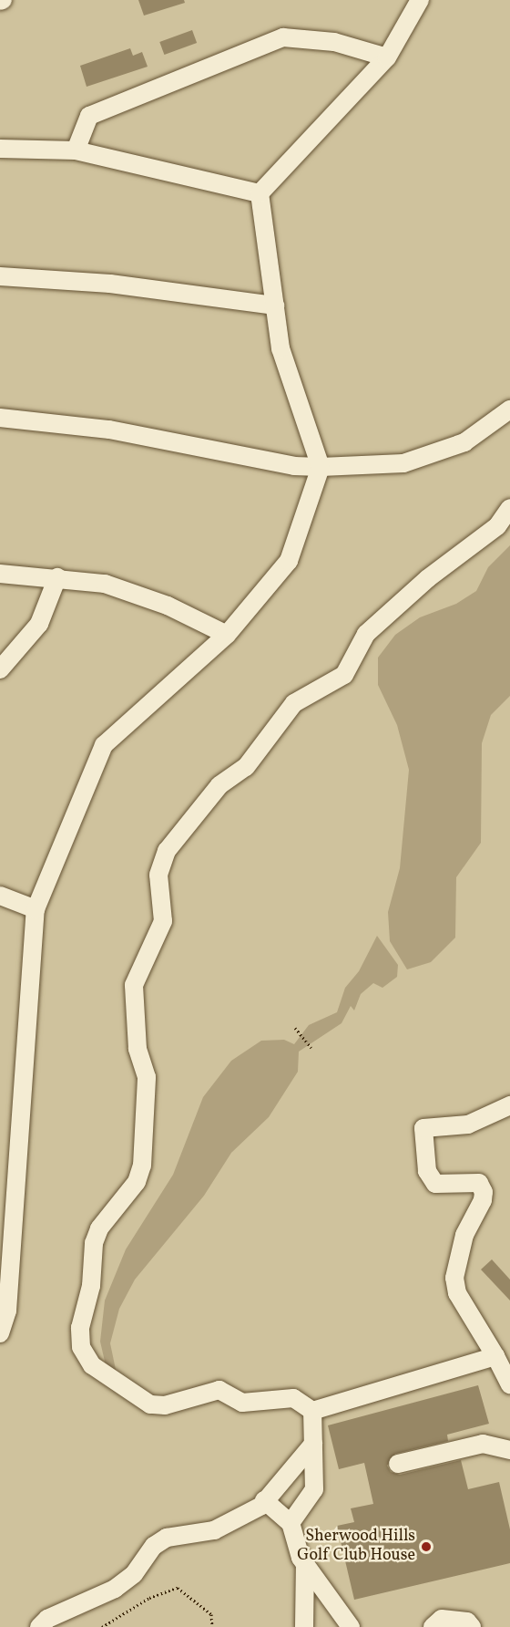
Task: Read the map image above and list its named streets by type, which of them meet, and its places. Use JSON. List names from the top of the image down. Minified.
{"places":["Sherwood Hills Golf Club House"]}
